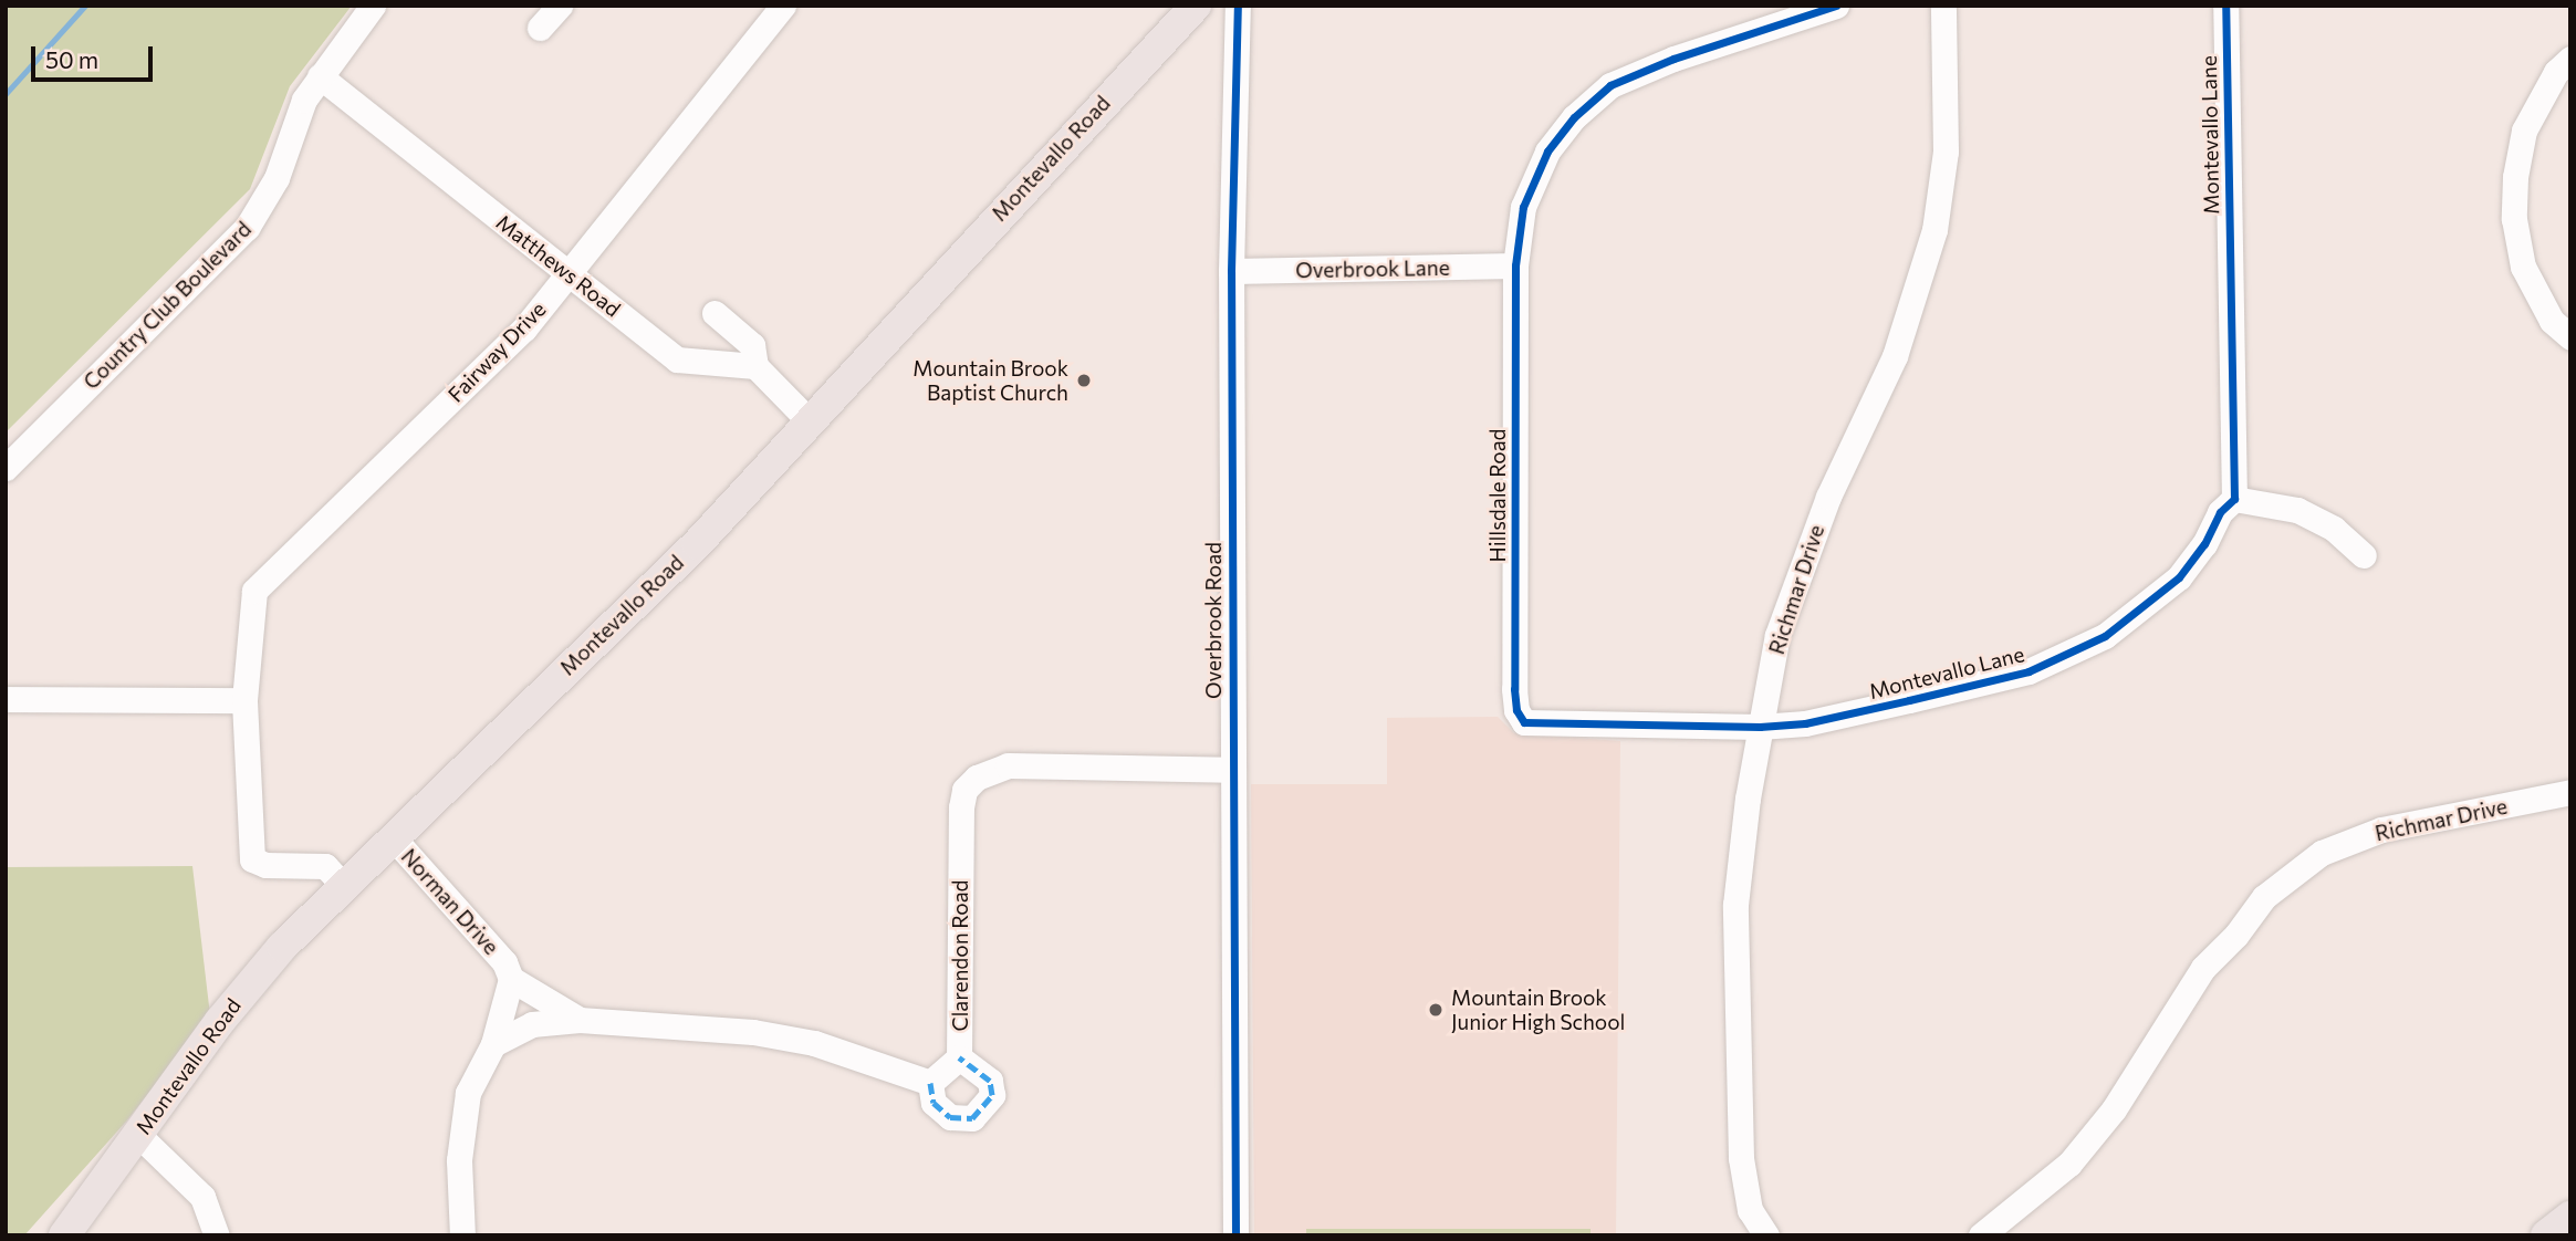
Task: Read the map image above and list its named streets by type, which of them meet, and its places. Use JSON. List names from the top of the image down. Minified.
{"streets":{"main road":["Montevallo Road"],"street":["Montevallo Lane","Matthews Road","Overbrook Lane","Country Club Boulevard","Fairway Drive","Hillsdale Road","Richmar Drive","Overbrook Road","Norman Drive","Clarendon Road"]},"crossings":[["Montevallo Lane","Hillsdale Road"],["Montevallo Lane","Richmar Drive"],["Montevallo Road","Norman Drive"],["Matthews Road","Country Club Boulevard"],["Matthews Road","Fairway Drive"],["Overbrook Lane","Hillsdale Road"],["Overbrook Lane","Overbrook Road"],["Overbrook Road","Clarendon Road"]],"places":["Mountain Brook Baptist Church","Mountain Brook Junior High School"],"scale_bar":"50 m"}
